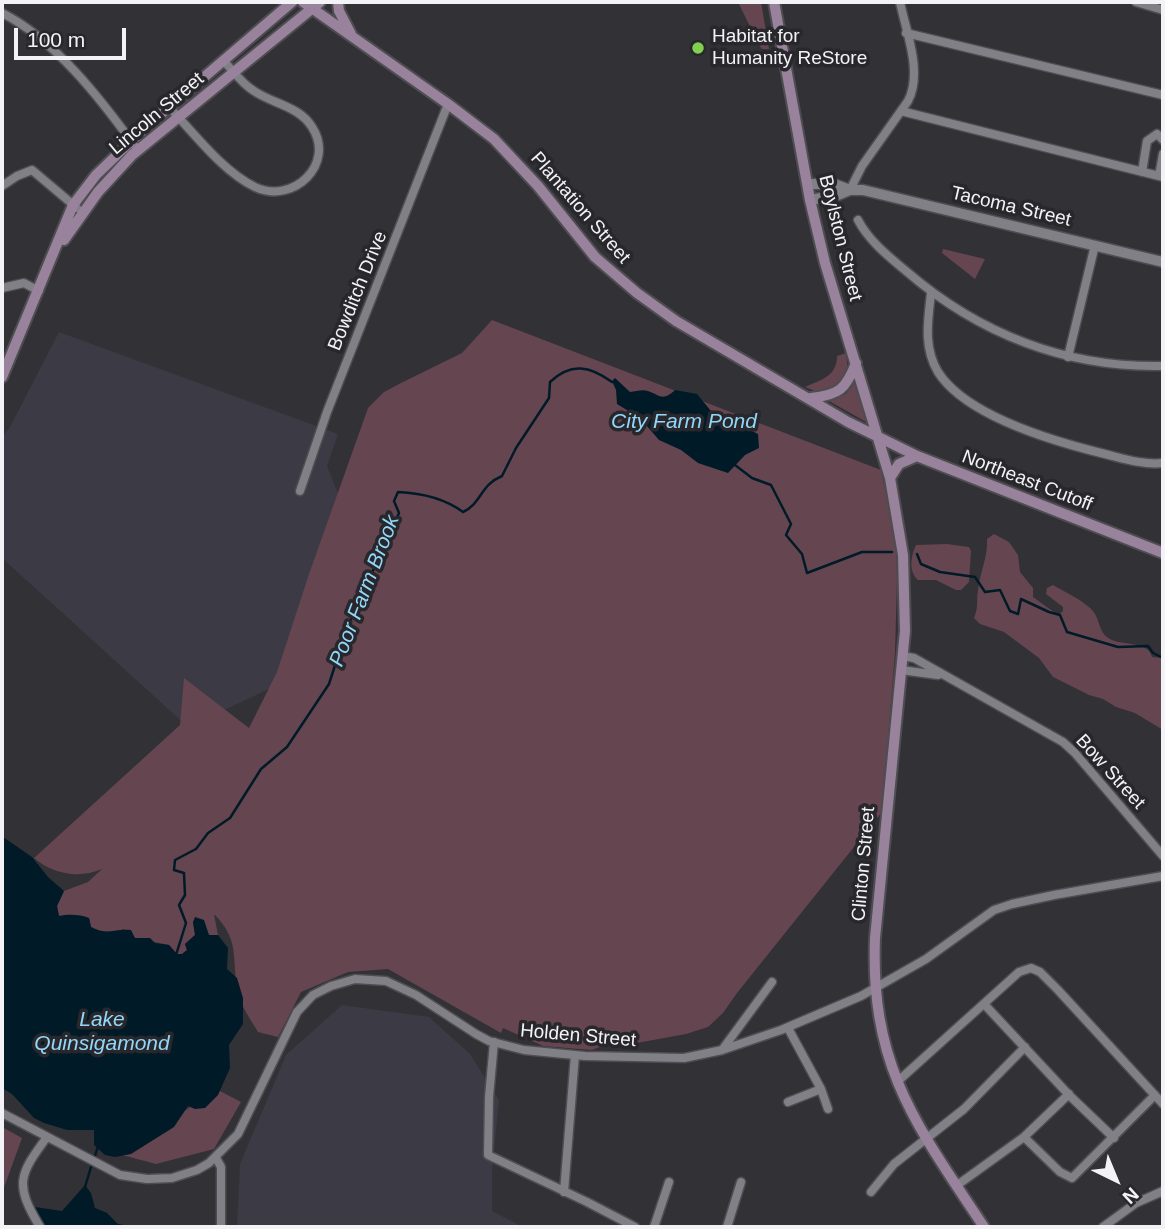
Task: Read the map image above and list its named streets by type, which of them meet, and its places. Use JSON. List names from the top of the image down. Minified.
{"streets":{"main road":["Lincoln Street","Plantation Street","Boylston Street","Northeast Cutoff","Clinton Street"],"street":["Tacoma Street","Bowditch Drive","Bow Street","Holden Street"]},"crossings":[["Lincoln Street","Plantation Street"],["Tacoma Street","Boylston Street"],["Plantation Street","Boylston Street"],["Plantation Street","Bowditch Drive"],["Plantation Street","Northeast Cutoff"],["Boylston Street","Northeast Cutoff"],["Boylston Street","Clinton Street"],["Bow Street","Clinton Street"],["Clinton Street","Holden Street"]],"water":["City Farm Pond","Poor Farm Brook","Lake Quinsigamond"],"places":["Habitat for Humanity ReStore"],"scale_bar":"100 m","north":"bottom right"}
